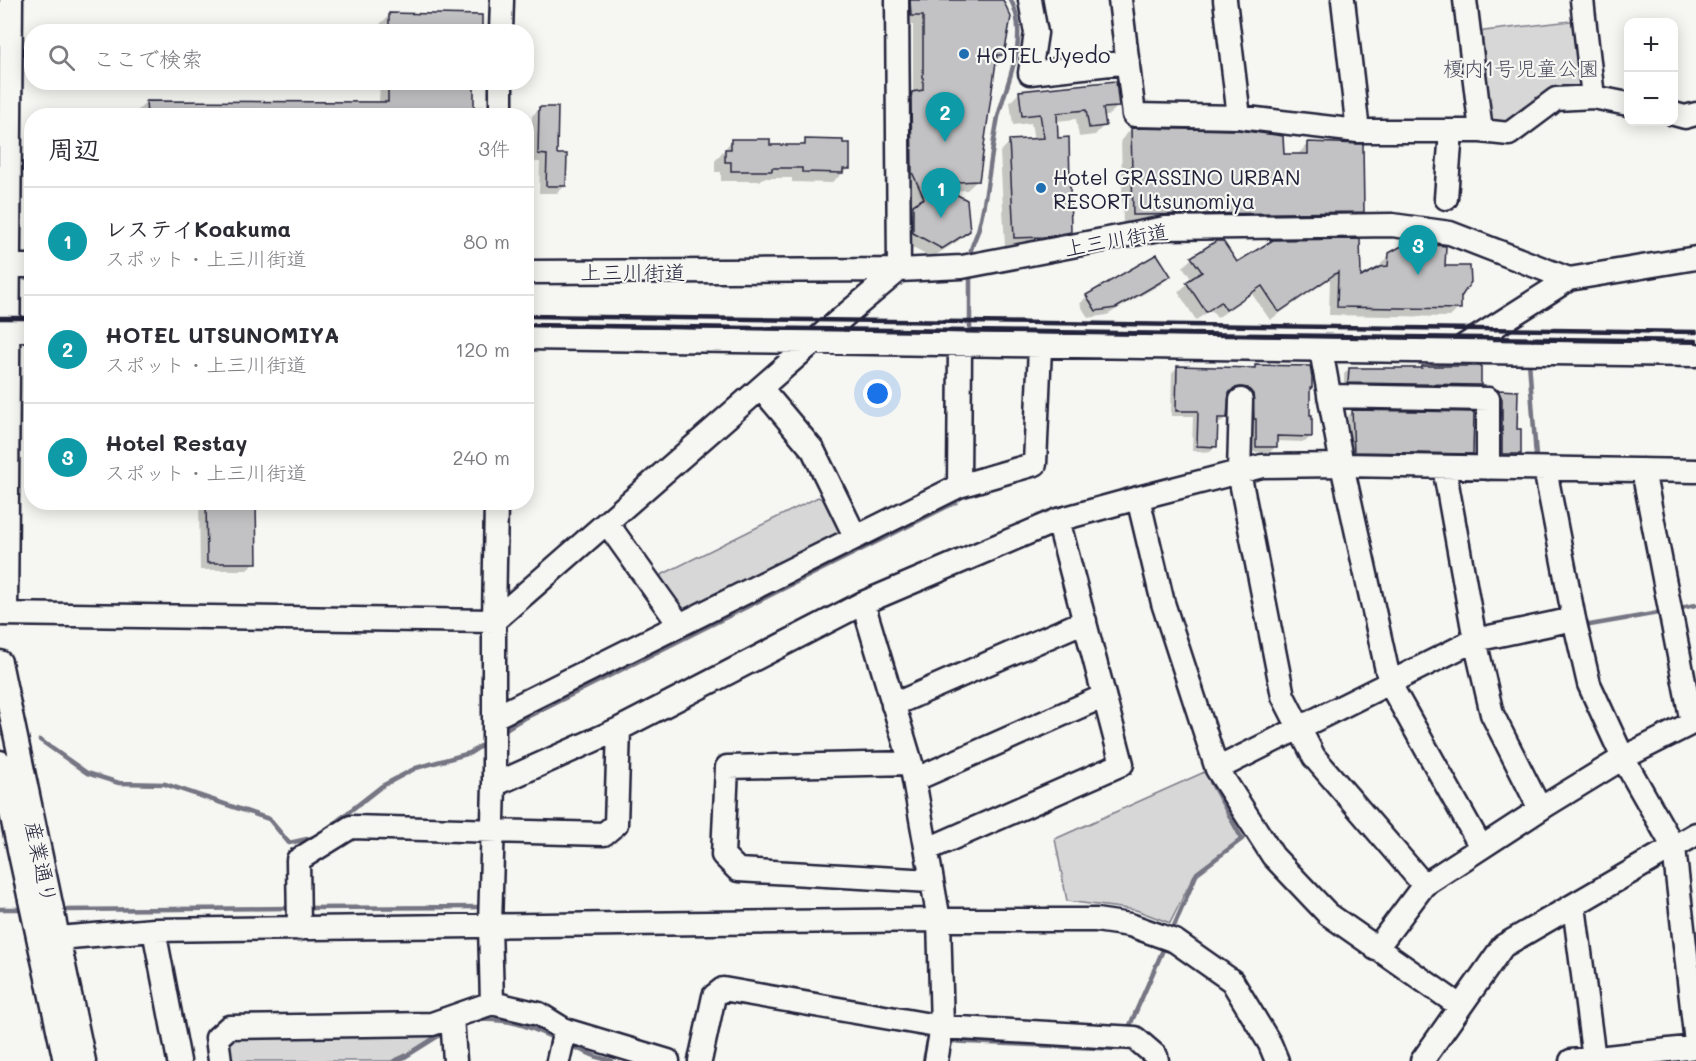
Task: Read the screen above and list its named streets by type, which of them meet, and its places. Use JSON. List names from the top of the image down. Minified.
{"streets":{"street":["上三川街道","産業通り"]},"parks":["榎内1号児童公園"],"places":["HOTEL Jyedo","Hotel GRASSINO URBAN RESORT Utsunomiya"],"page":{"map_buttons":["+","−"],"search":"ここで検索","pins":["2","1","3"],"heading":["周辺","3件"],"list":[{"mark":"1","name":"レステイKoakuma","note":"スポット · 上三川街道","value":"80 m"},{"mark":"2","name":"HOTEL UTSUNOMIYA","note":"スポット · 上三川街道","value":"120 m"},{"mark":"3","name":"Hotel Restay","note":"スポット · 上三川街道","value":"240 m"}]}}
